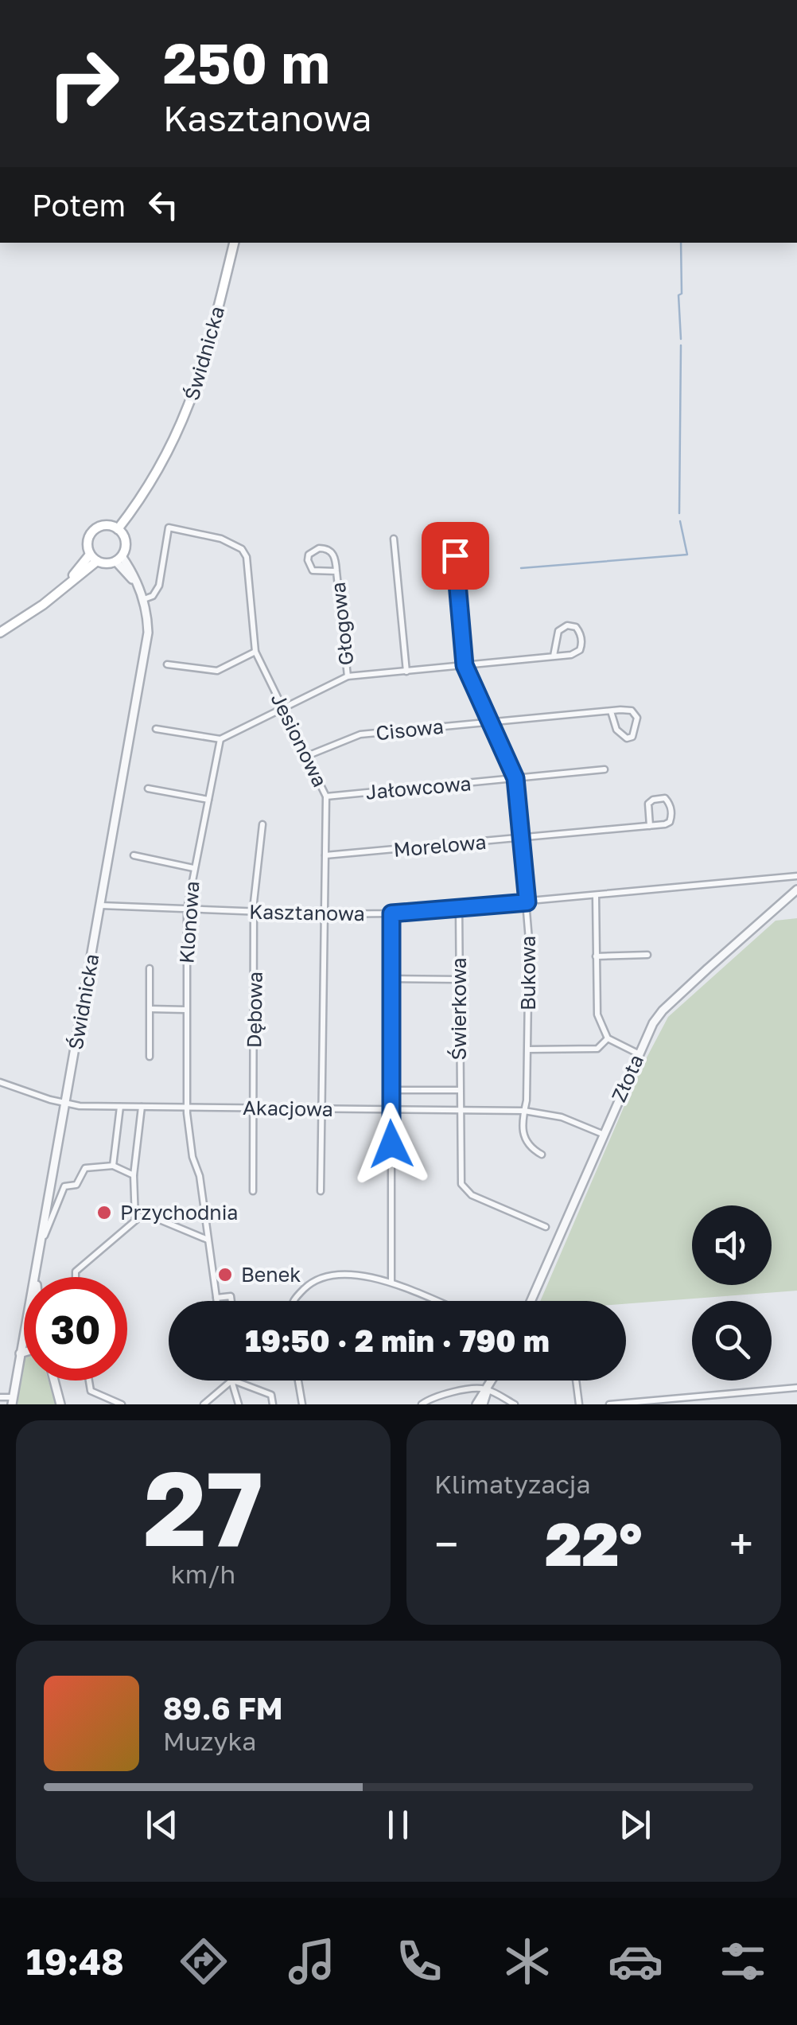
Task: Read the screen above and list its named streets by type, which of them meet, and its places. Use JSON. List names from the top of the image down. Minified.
{"streets":{"main road":["Świdnicka"],"street":["Głogowa","Cisowa","Jesionowa","Jałowcowa","Morelowa","Kasztanowa","Klonowa","Bukowa","Świerkowa","Dębowa","Złota","Akacjowa"]},"crossings":[["Świdnicka","Jesionowa"],["Świdnicka","Kasztanowa"],["Świdnicka","Akacjowa"],["Cisowa","Jesionowa"],["Cisowa","Bukowa"],["Jesionowa","Jałowcowa"],["Jesionowa","Morelowa"],["Jesionowa","Kasztanowa"],["Jesionowa","Akacjowa"],["Jałowcowa","Bukowa"],["Morelowa","Bukowa"],["Kasztanowa","Klonowa"],["Kasztanowa","Bukowa"],["Kasztanowa","Świerkowa"],["Kasztanowa","Dębowa"],["Klonowa","Akacjowa"],["Bukowa","Akacjowa"],["Świerkowa","Akacjowa"],["Dębowa","Akacjowa"],["Złota","Akacjowa"]],"places":["Przychodnia","Benek"],"page":{"turn":["250 m","Kasztanowa"],"then":"Potem","limit":"30","trip":"19:50 · 2 min · 790 m","tile":[["27","km/h"],"Klimatyzacja"],"heat":["−","22°","+"],"song":["89.6 FM","Muzyka"],"tabs":"19:48"}}
